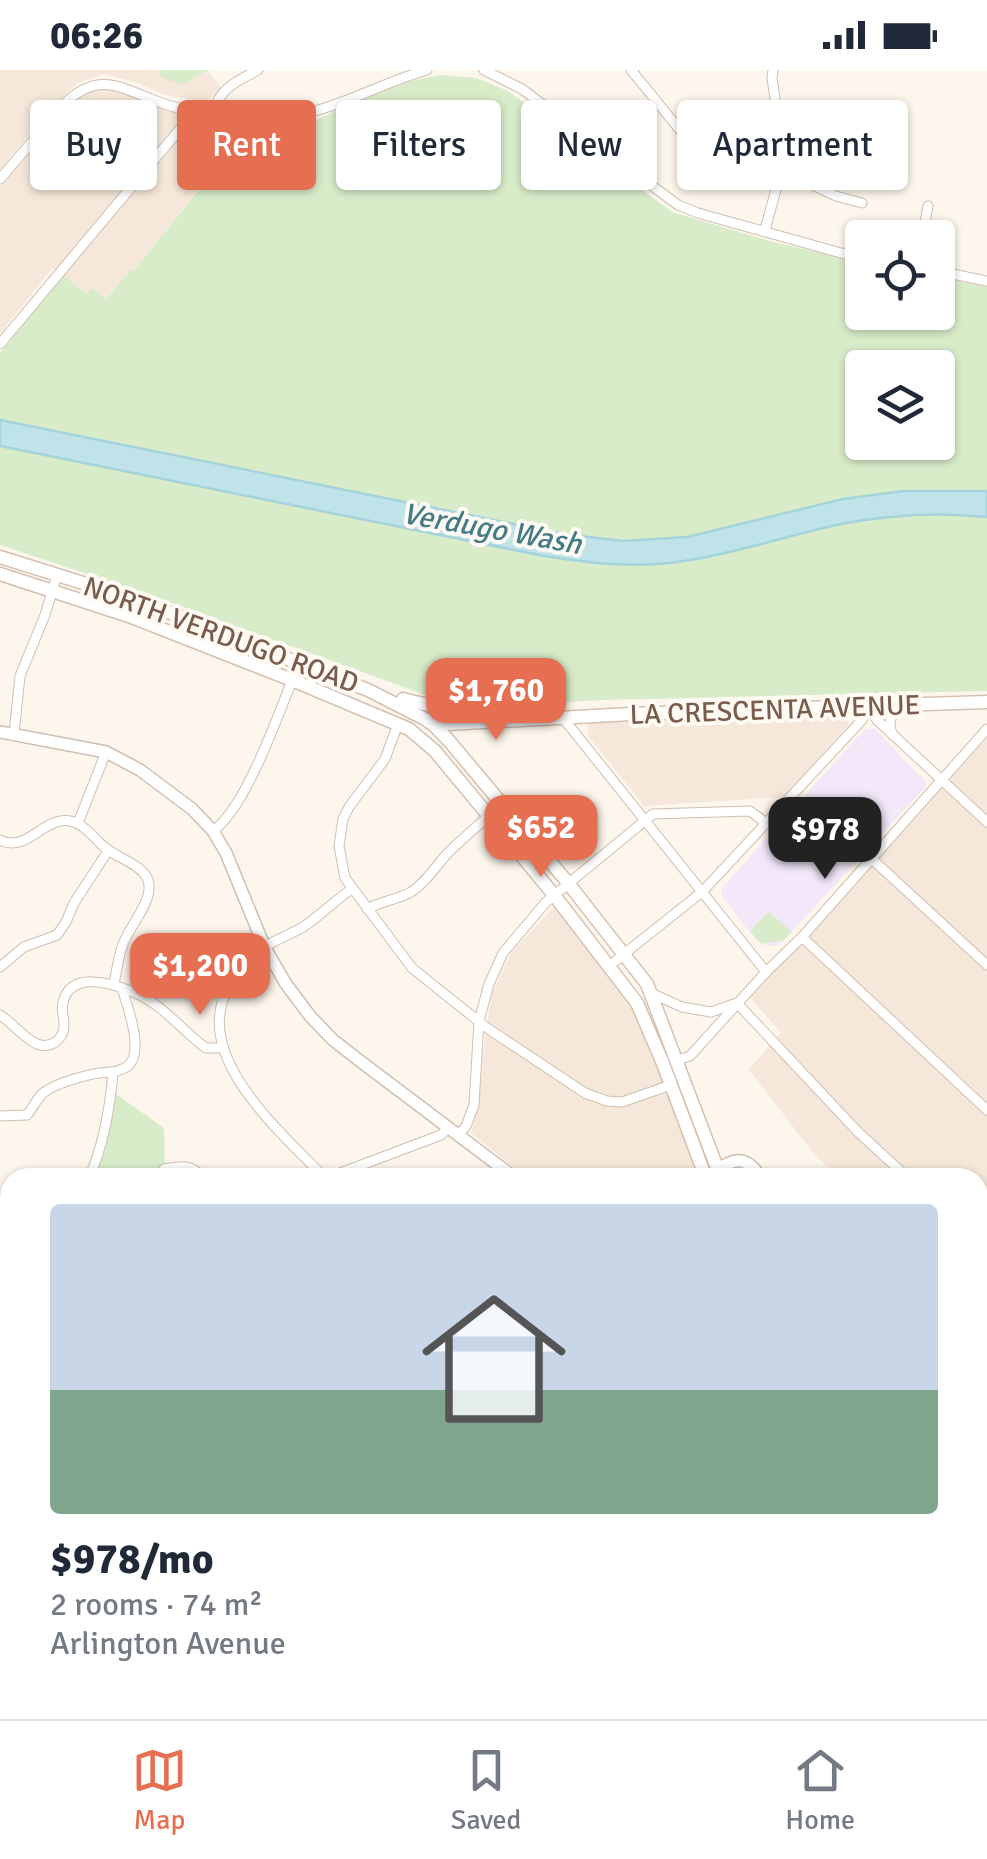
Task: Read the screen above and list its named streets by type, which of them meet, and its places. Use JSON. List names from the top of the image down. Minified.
{"streets":{"main road":["NORTH VERDUGO ROAD","LA CRESCENTA AVENUE"]},"crossings":[["NORTH VERDUGO ROAD","LA CRESCENTA AVENUE"]],"water":["Verdugo Wash"],"page":{"status":"06:26","chip":["Buy","Rent","Filters","New","Apartment"],"price":["$1,760","$652","$978","$1,200"],"list":[{"name":"$978/mo","note":"2 rooms · 74 m² · Arlington Avenue"}],"tabs":["Map","Saved","Home"]}}
